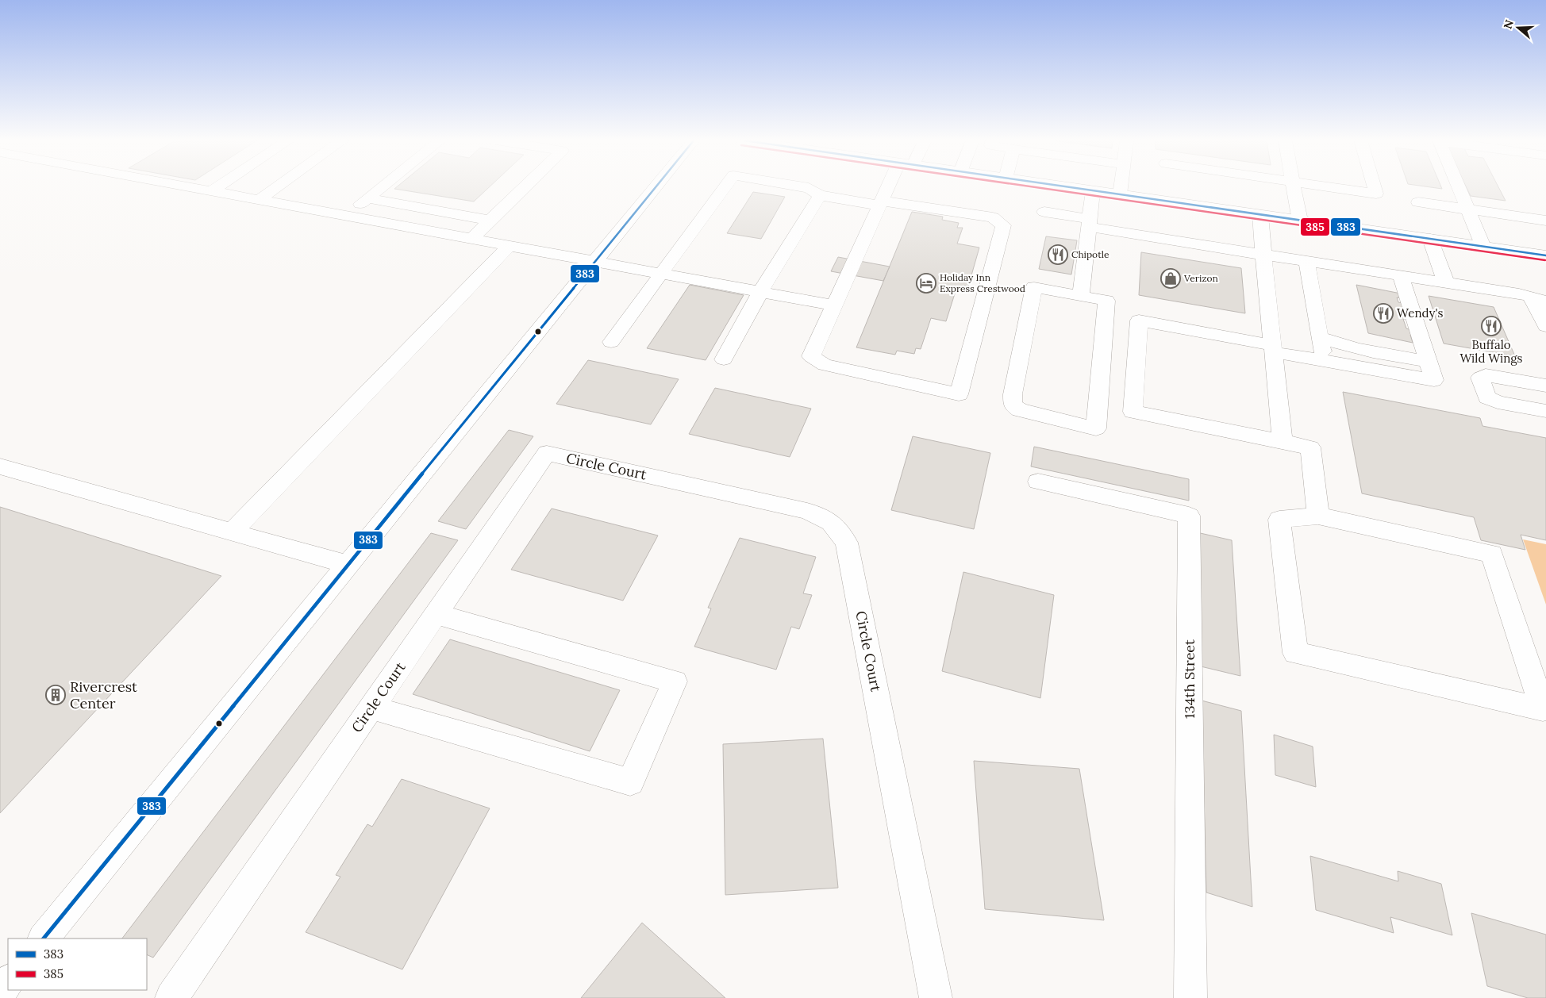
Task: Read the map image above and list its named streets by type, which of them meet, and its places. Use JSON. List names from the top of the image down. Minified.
{"streets":{"street":["Circle Court","134th Street"]},"places":{"restaurant":["Chipotle","Wendy's","Buffalo Wild Wings"],"shop":["Verizon"],"hotel":["Holiday Inn Express Crestwood"],"building":["Rivercrest Center"]},"lines":["transit line 383","transit line 385"],"legend":["383","385"],"north":"left"}
